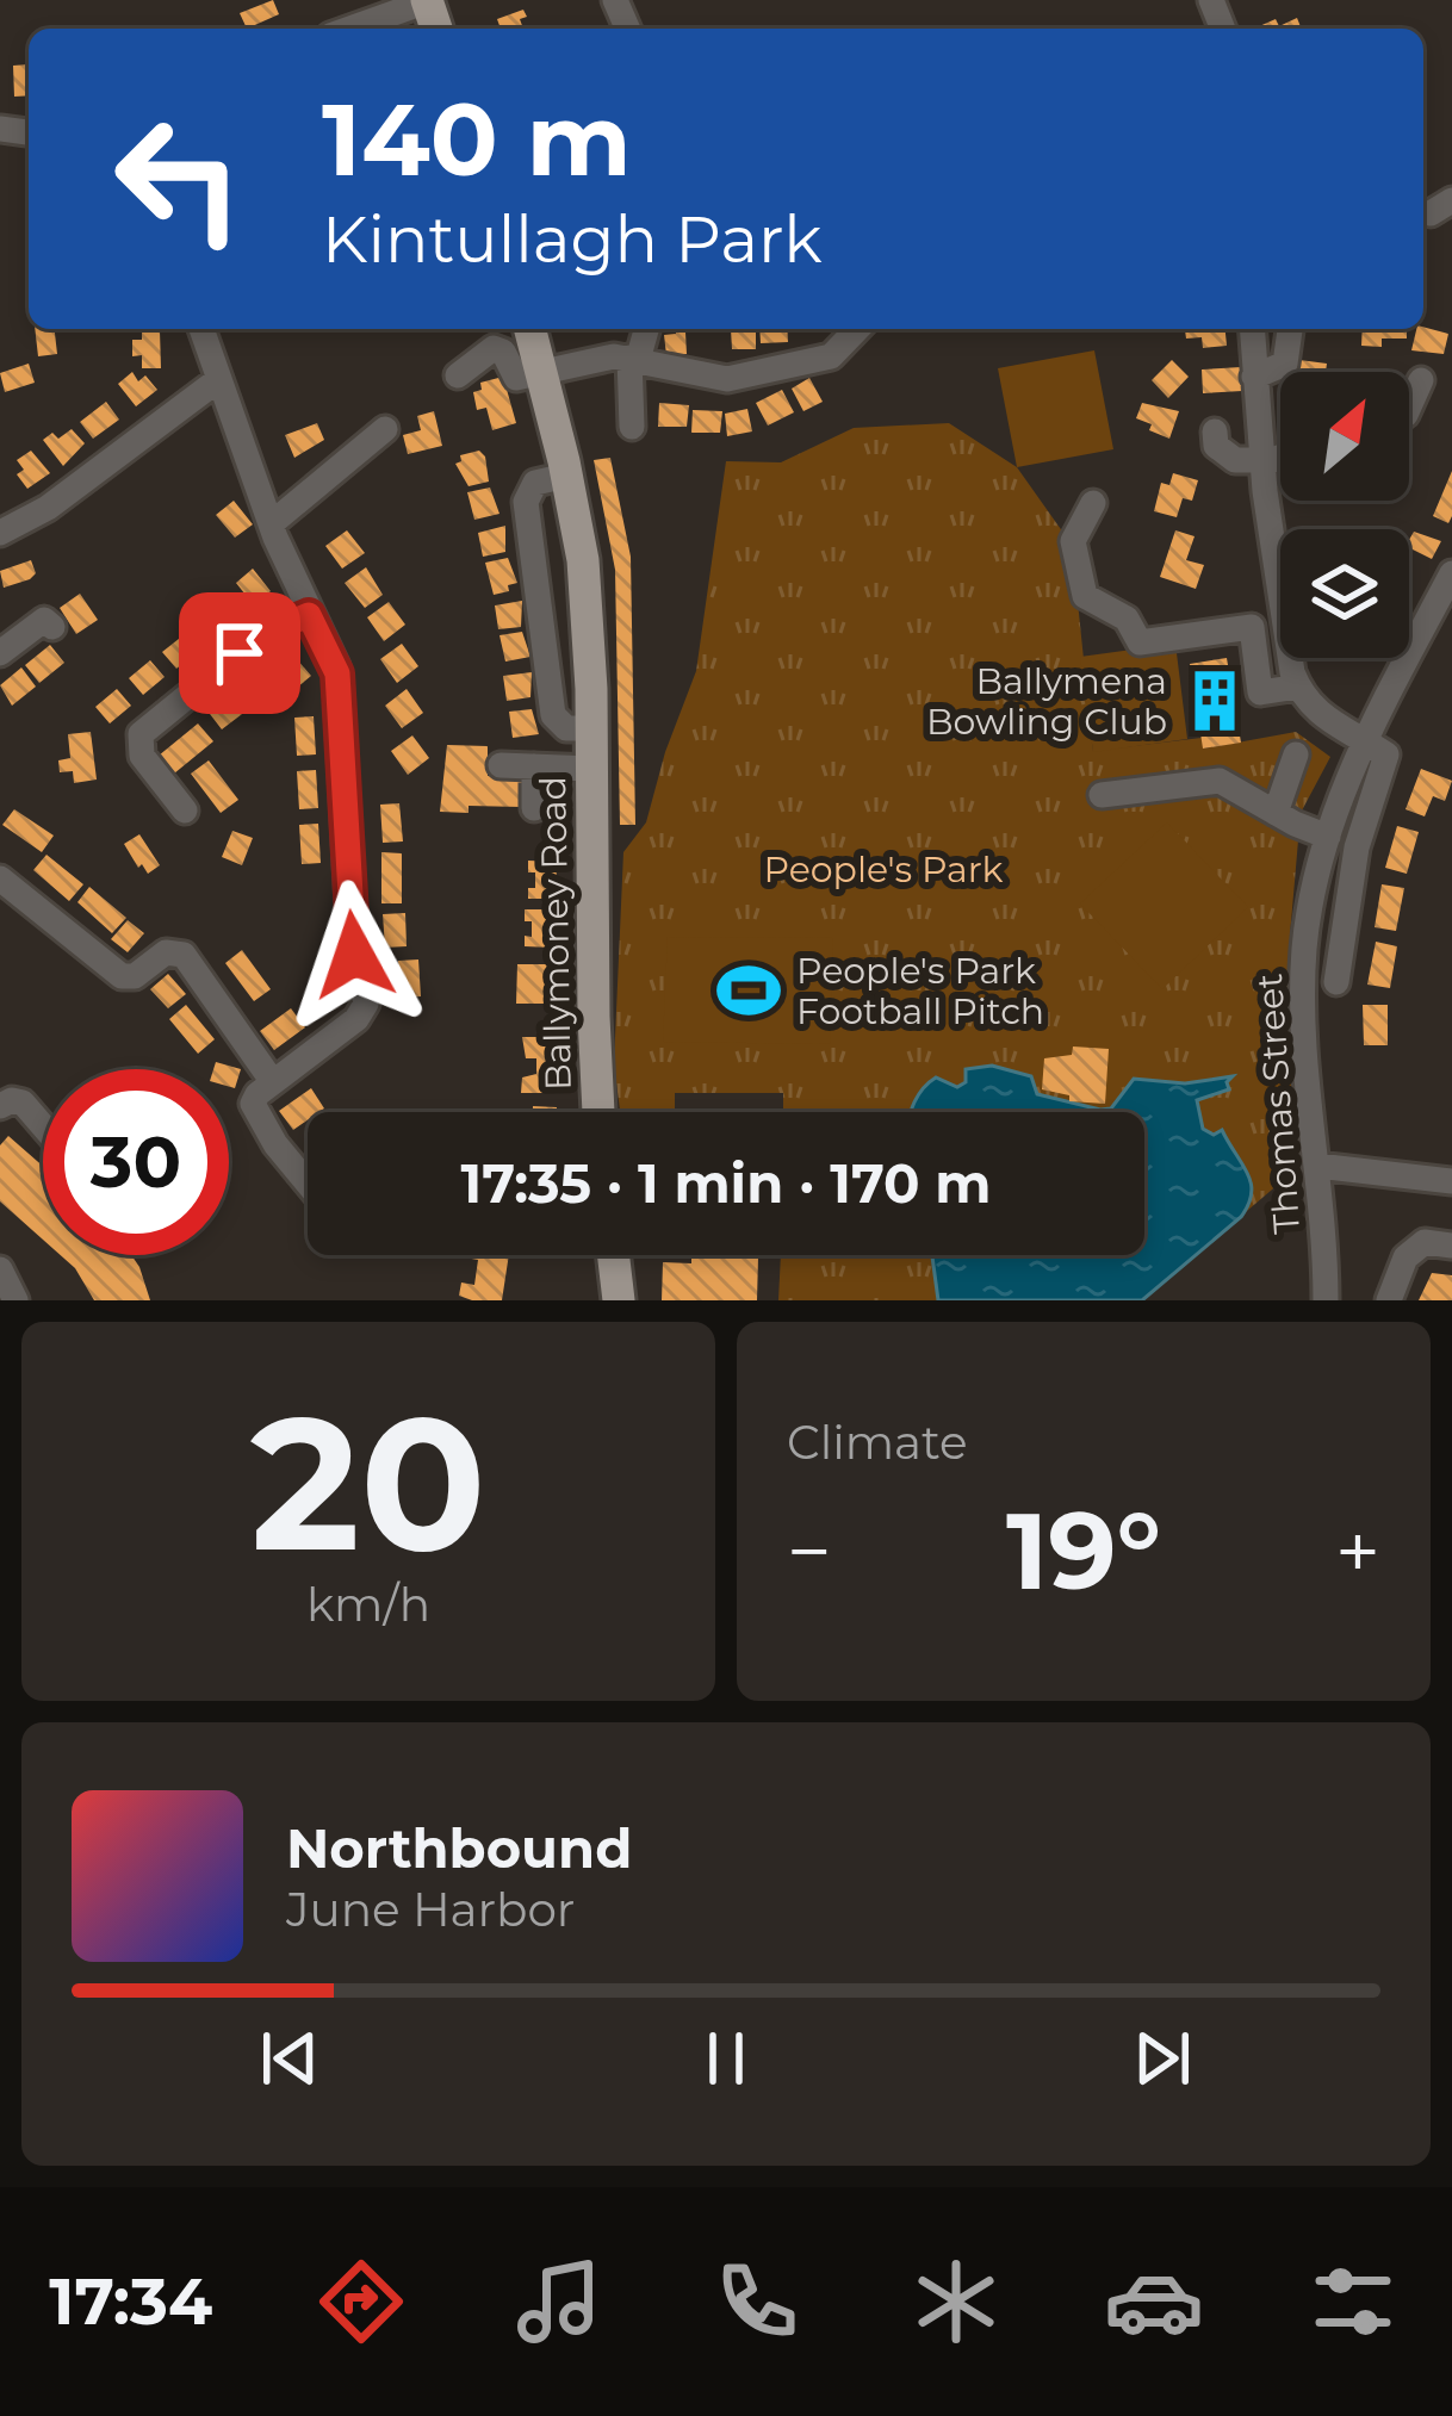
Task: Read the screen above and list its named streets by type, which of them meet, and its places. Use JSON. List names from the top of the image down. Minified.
{"streets":{"main road":["Ballymoney Road"],"street":["Thomas Street"]},"parks":["People's Park"],"places":{"building":["Ballymena Bowling Club"],"sports":["People's Park Football Pitch"]},"north":"top right","page":{"turn":["140 m","Kintullagh Park"],"limit":"30","trip":"17:35 · 1 min · 170 m","tile":[["20","km/h"],"Climate"],"heat":["−","19°","+"],"song":["Northbound","June Harbor"],"tabs":"17:34"}}
